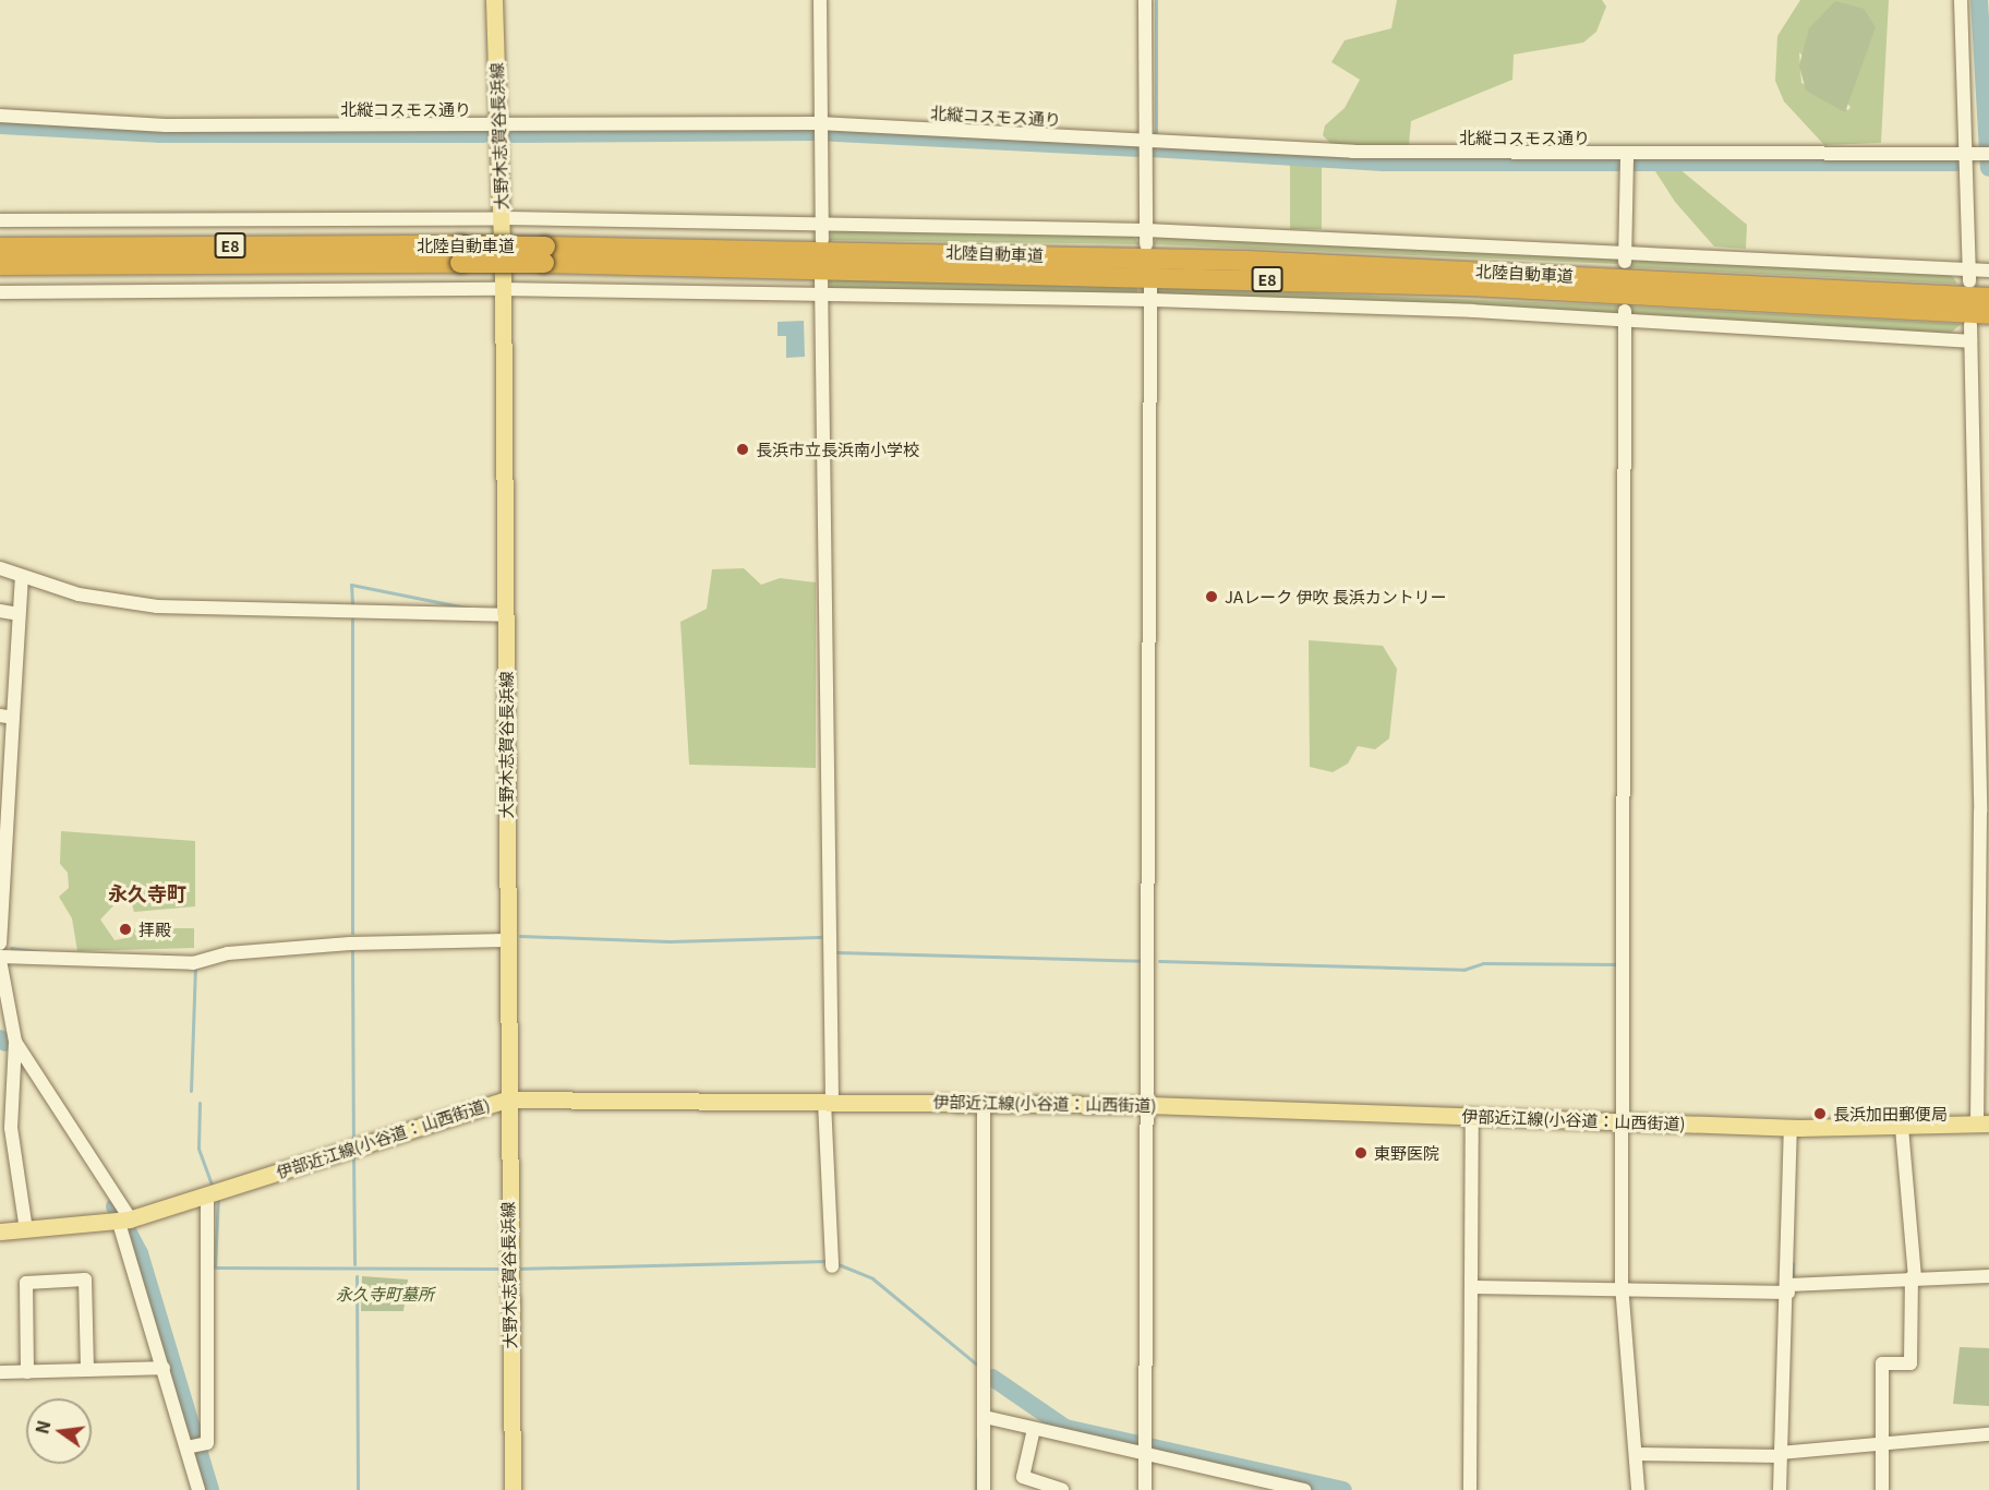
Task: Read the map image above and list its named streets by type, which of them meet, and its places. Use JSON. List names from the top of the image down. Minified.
{"streets":{"highway":["E8","北陸自動車道"],"main road":["大野木志賀谷長浜線","伊部近江線(小谷道：山西街道)"],"street":["北縦コスモス通り"]},"crossings":[["北縦コスモス通り","大野木志賀谷長浜線"],["大野木志賀谷長浜線","伊部近江線(小谷道：山西街道)"]],"districts":["永久寺町"],"parks":["永久寺町墓所"],"places":["長浜市立長浜南小学校","JAレーク 伊吹 長浜カントリー","拝殿","長浜加田郵便局","東野医院"],"north":"left"}
